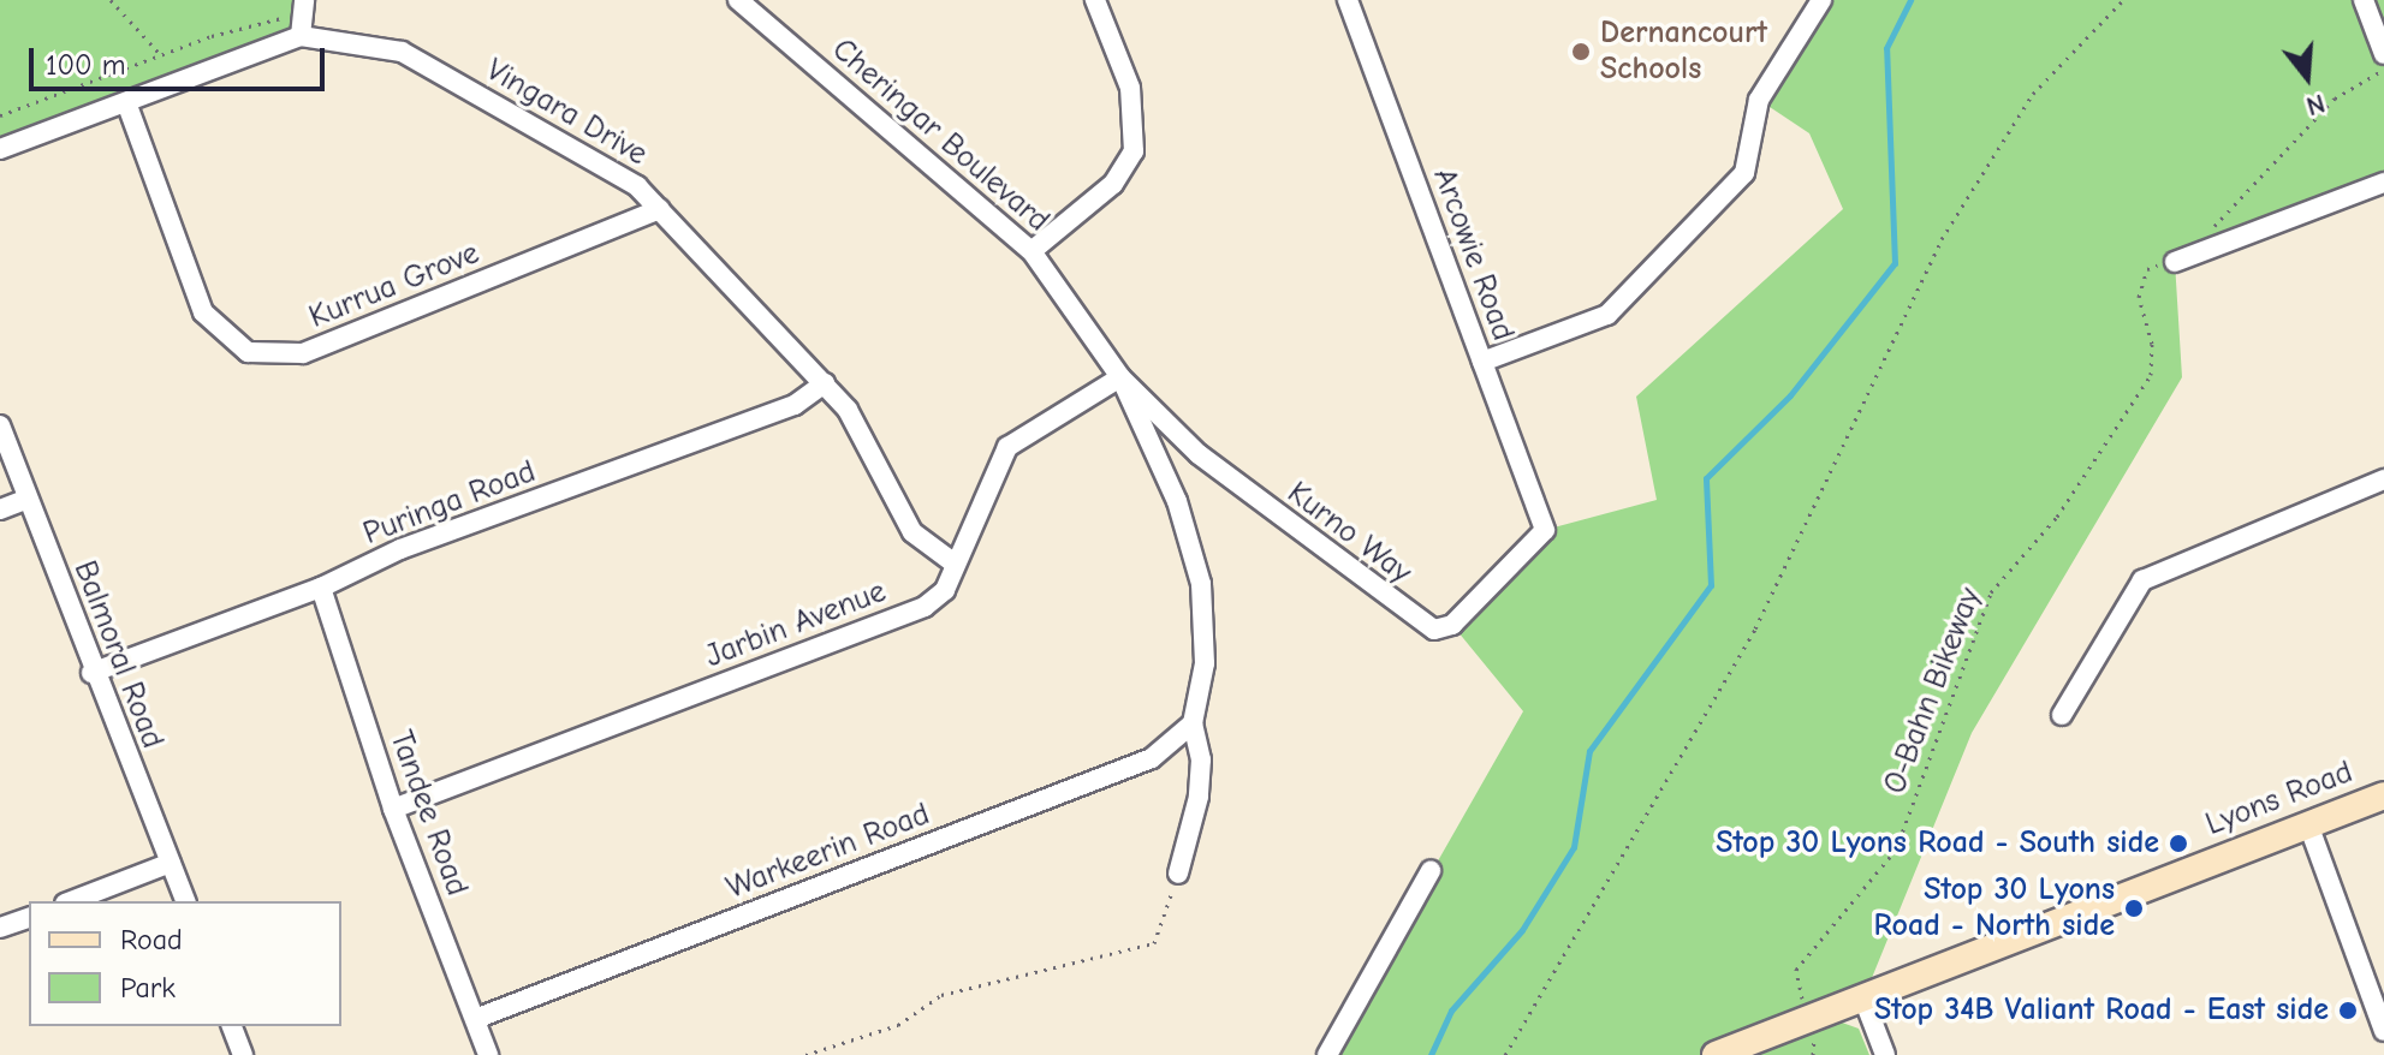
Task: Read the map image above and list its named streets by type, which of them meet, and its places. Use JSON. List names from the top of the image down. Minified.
{"streets":{"street":["Vingara Drive","Cheringar Boulevard","Arcowie Road","Kurrua Grove","Puringa Road","Kurno Way","Jarbin Avenue","Balmoral Road","Lyons Road","Tandee Road","Warkeerin Road"],"path":["O-Bahn Bikeway"]},"crossings":[["Vingara Drive","Kurrua Grove"],["Vingara Drive","Puringa Road"],["Vingara Drive","Jarbin Avenue"],["Cheringar Boulevard","Kurno Way"],["Cheringar Boulevard","Jarbin Avenue"],["Cheringar Boulevard","Warkeerin Road"],["Arcowie Road","Kurno Way"],["Puringa Road","Balmoral Road"],["Puringa Road","Tandee Road"],["Kurno Way","Jarbin Avenue"],["Jarbin Avenue","Tandee Road"],["O-Bahn Bikeway","Lyons Road"],["Tandee Road","Warkeerin Road"]],"places":["Dernancourt Schools","Stop 30 Lyons Road - South side","Stop 30 Lyons Road - North side","Stop 34B Valiant Road - East side"],"legend":["Road","Park"],"scale_bar":"100 m","north":"bottom"}
